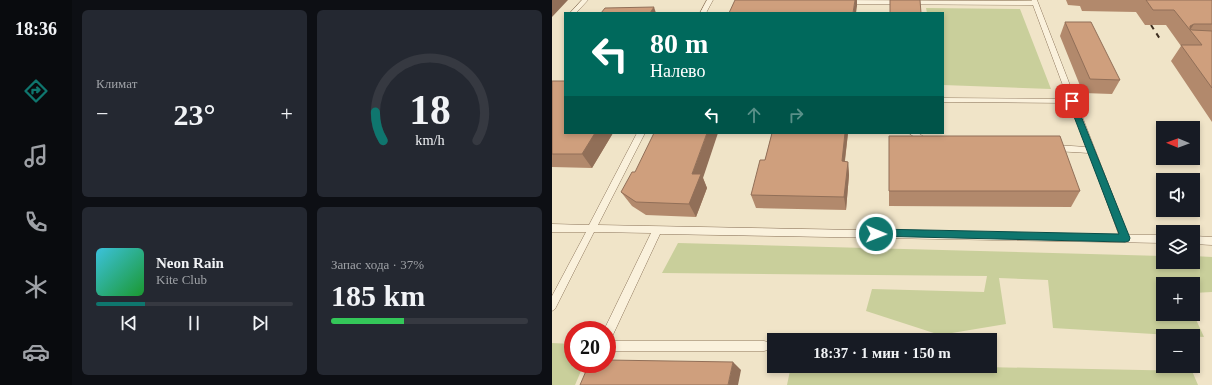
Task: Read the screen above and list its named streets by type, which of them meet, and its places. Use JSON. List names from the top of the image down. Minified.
{"north":"left","page":{"tabs":"18:36","tile":["Климат",["Запас хода · 37%","185 km"]],"turn":["80 m","Налево"],"heat":["−","23°","+"],"map_buttons":["+","−"],"song":["Neon Rain","Kite Club"],"limit":"20","trip":"18:37 · 1 мин · 150 m","gauge":["18","km/h"]}}
